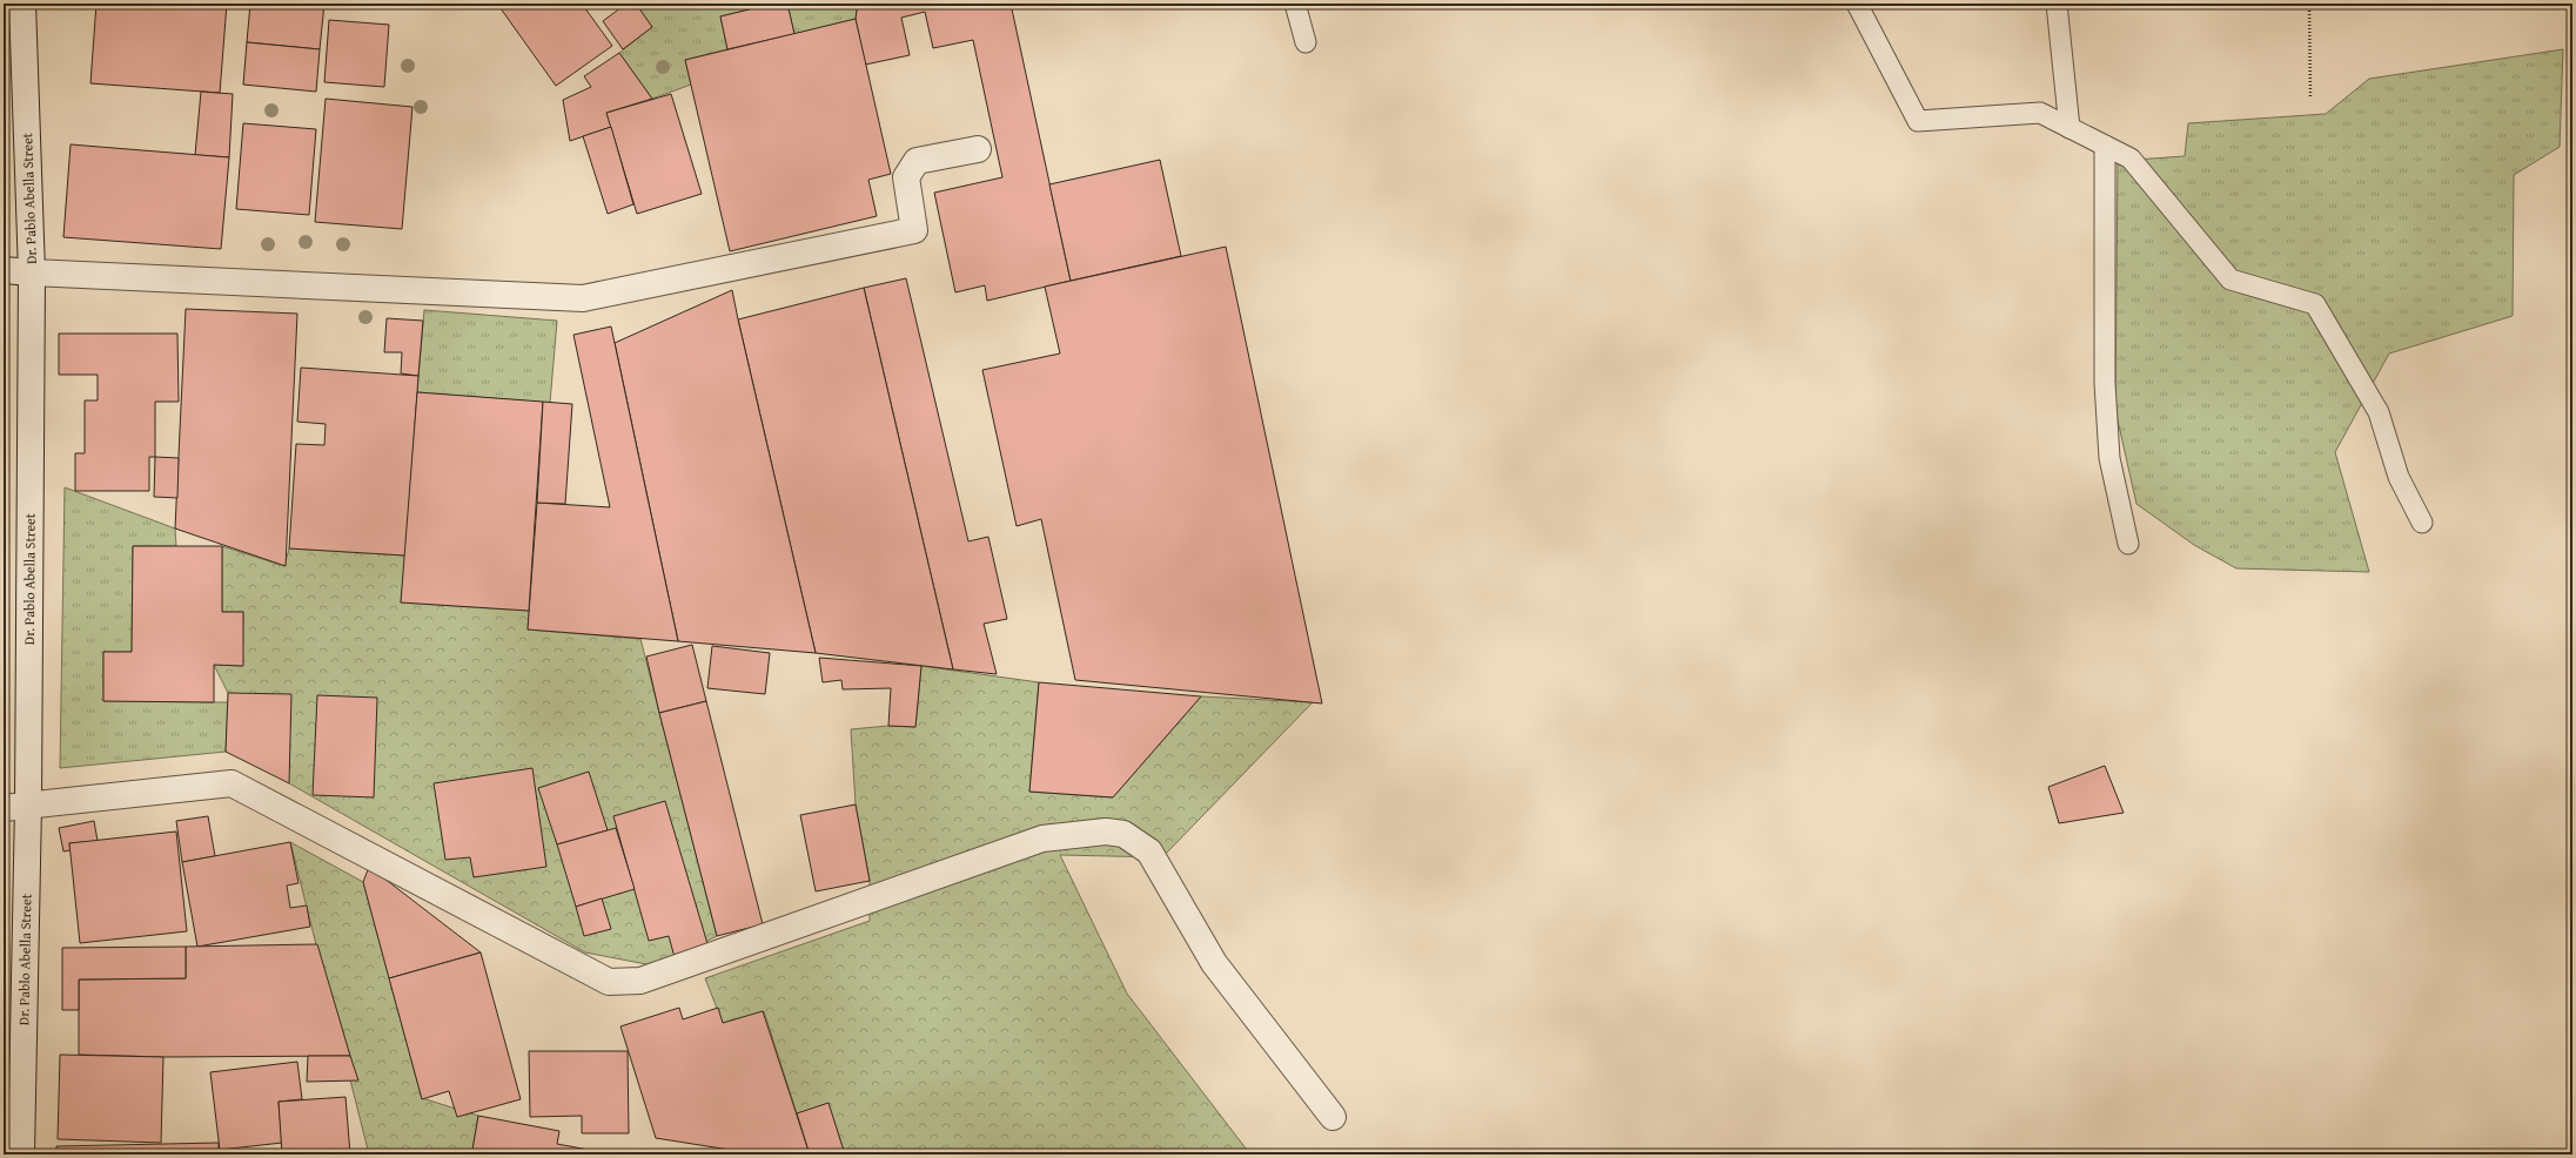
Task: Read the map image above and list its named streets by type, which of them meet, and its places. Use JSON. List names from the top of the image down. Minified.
{"streets":{"street":["Dr. Pablo Abella Street"]}}
